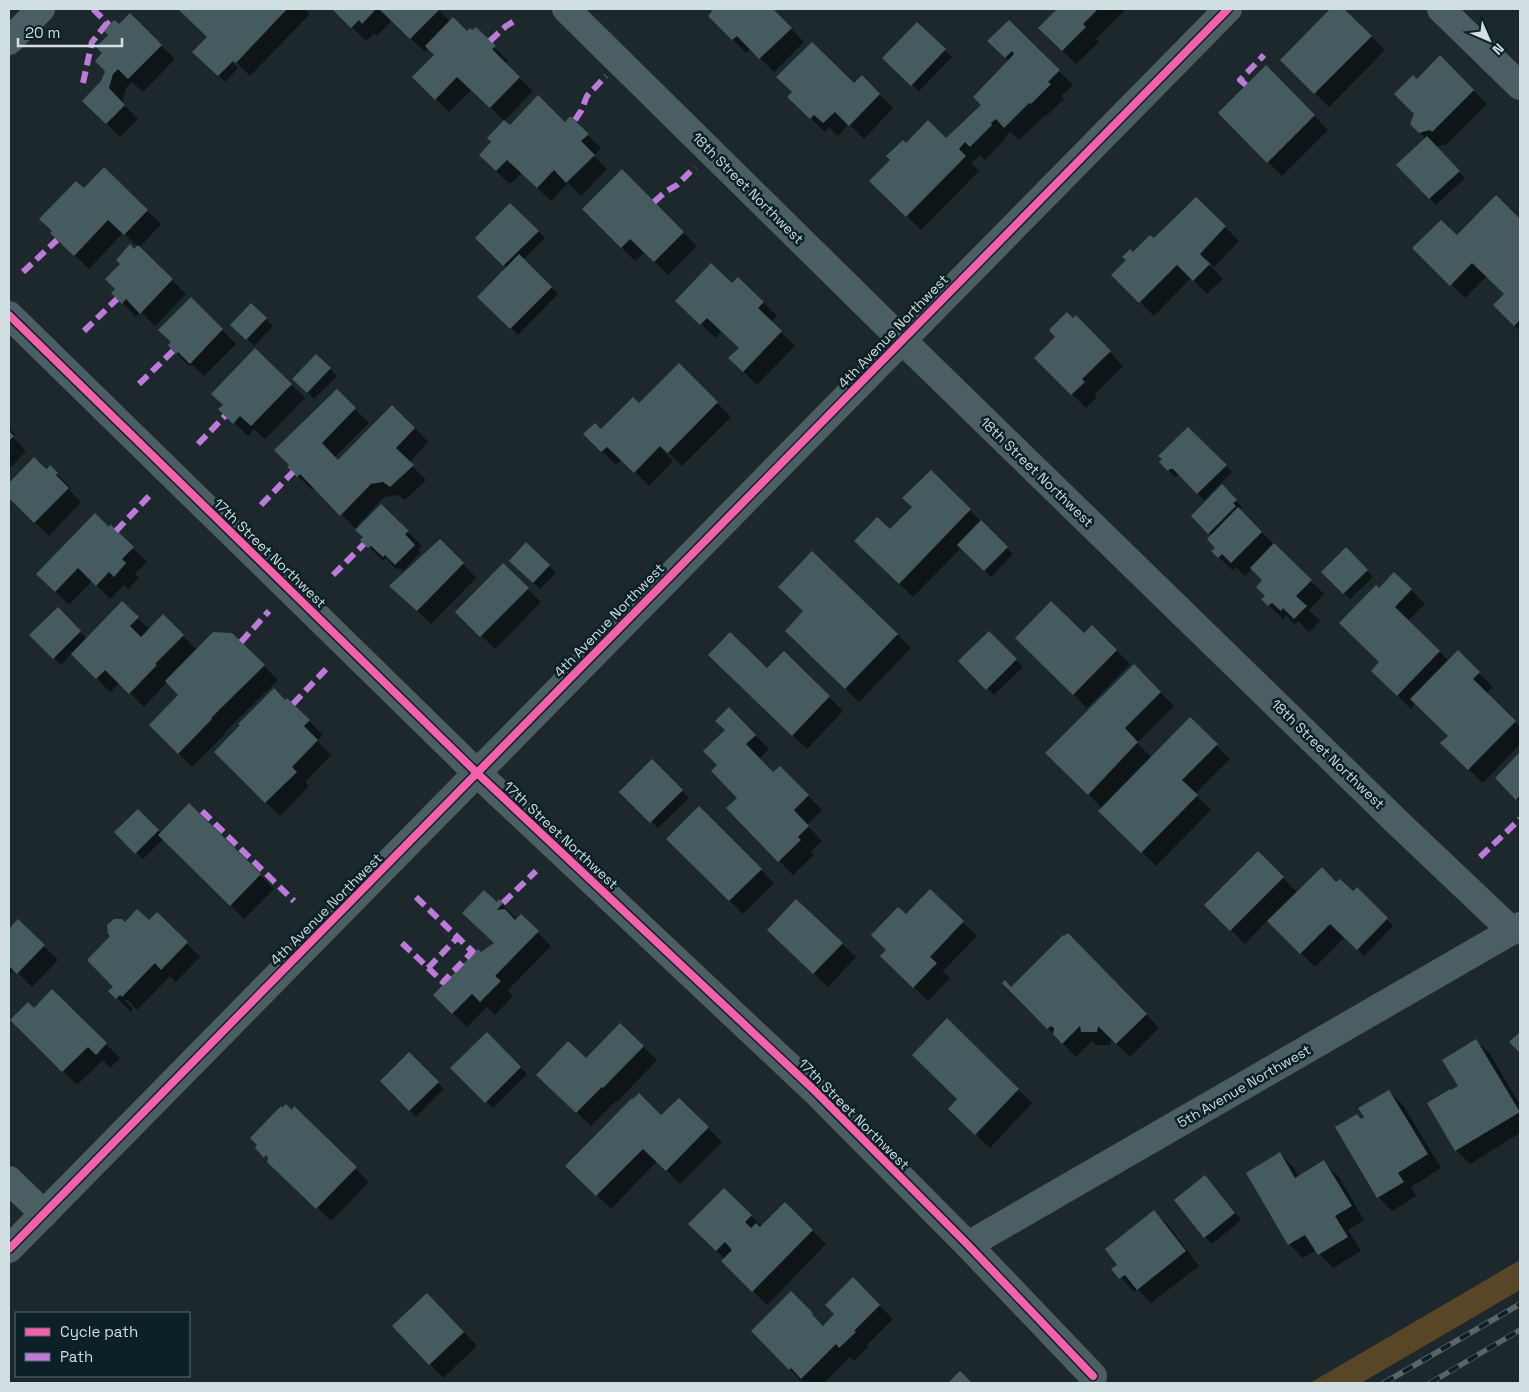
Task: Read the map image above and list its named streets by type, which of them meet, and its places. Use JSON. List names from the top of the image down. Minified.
{"streets":{"street":["18th Street Northwest","4th Avenue Northwest","17th Street Northwest","5th Avenue Northwest"]},"crossings":[["18th Street Northwest","4th Avenue Northwest"],["18th Street Northwest","5th Avenue Northwest"],["4th Avenue Northwest","17th Street Northwest"],["17th Street Northwest","5th Avenue Northwest"]],"legend":["Cycle path","Path"],"scale_bar":"20 m","north":"bottom right"}
